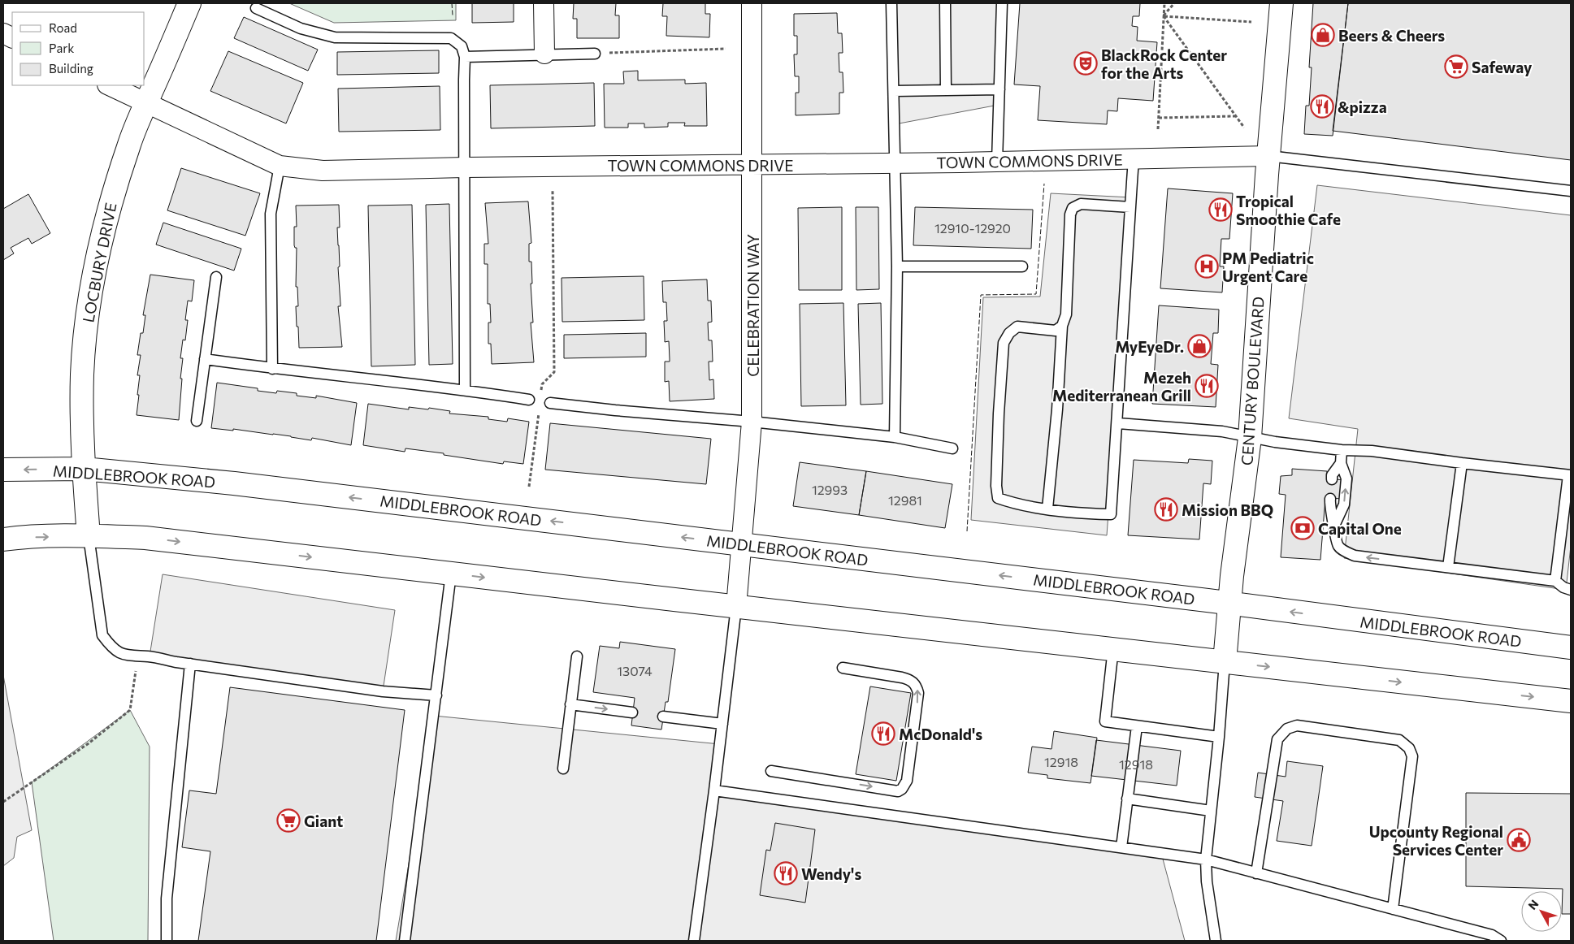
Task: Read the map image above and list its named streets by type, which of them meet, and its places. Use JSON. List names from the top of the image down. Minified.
{"streets":{"main road":["LOCBURY DRIVE","CENTURY BOULEVARD","MIDDLEBROOK ROAD"],"street":["TOWN COMMONS DRIVE","CELEBRATION WAY"]},"crossings":[["TOWN COMMONS DRIVE","LOCBURY DRIVE"],["TOWN COMMONS DRIVE","CELEBRATION WAY"],["TOWN COMMONS DRIVE","CENTURY BOULEVARD"],["LOCBURY DRIVE","MIDDLEBROOK ROAD"],["CELEBRATION WAY","MIDDLEBROOK ROAD"],["CENTURY BOULEVARD","MIDDLEBROOK ROAD"]],"places":{"shop":["Beers & Cheers","MyEyeDr."],"theatre":["BlackRock Center for the Arts"],"supermarket":["Safeway","Giant"],"restaurant":["&pizza","Tropical Smoothie Cafe","Mezeh Mediterranean Grill","Mission BBQ","McDonald's","Wendy's"],"hospital":["PM Pediatric Urgent Care"],"bank":["Capital One"],"public building":["Upcounty Regional Services Center"]},"house_numbers":["12910-12920","12993","12981","13074","12918","12918"],"legend":["Road","Park","Building"],"north":"top left"}
